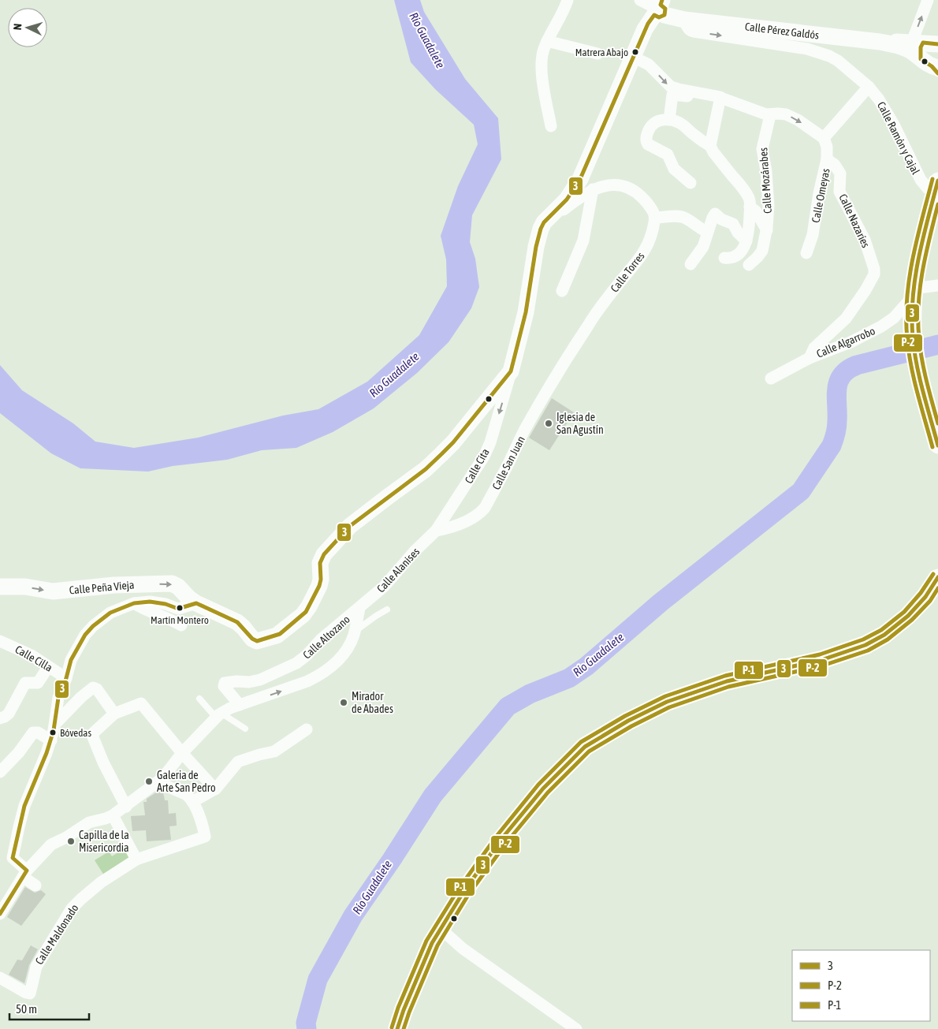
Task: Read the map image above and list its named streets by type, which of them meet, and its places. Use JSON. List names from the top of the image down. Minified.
{"streets":{"street":["Calle Pérez Galdós","Calle Ramón y Cajal","Calle Mozárabes","Calle Omeyas","Calle Nazaríes","Calle Torres","Calle Algarrobo","Calle San Juan","Calle Cita","Calle Alanises","Calle Peña Vieja","Calle Altozano","Calle Cilla","Calle Maldonado"]},"crossings":[["Calle Pérez Galdós","Calle Ramón y Cajal"],["Calle Ramón y Cajal","Calle Algarrobo"],["Calle Omeyas","Calle Nazaríes"],["Calle Nazaríes","Calle Algarrobo"],["Calle Torres","Calle San Juan"],["Calle San Juan","Calle Cita"],["Calle San Juan","Calle Alanises"],["Calle Cita","Calle Alanises"],["Calle Cita","Calle Peña Vieja"],["Calle Alanises","Calle Altozano"]],"one_way":["Calle Cita"],"water":["Río Guadalete"],"places":["Matrera Abajo","Iglesia de San Agustín","Martín Montero","Mirador de Abades","Bóvedas","Galeria de Arte San Pedro","Capilla de la Misericordia"],"lines":["transit line 3","transit line P-2","transit line P-1"],"legend":["3","P-2","P-1"],"scale_bar":"50 m","north":"left"}
